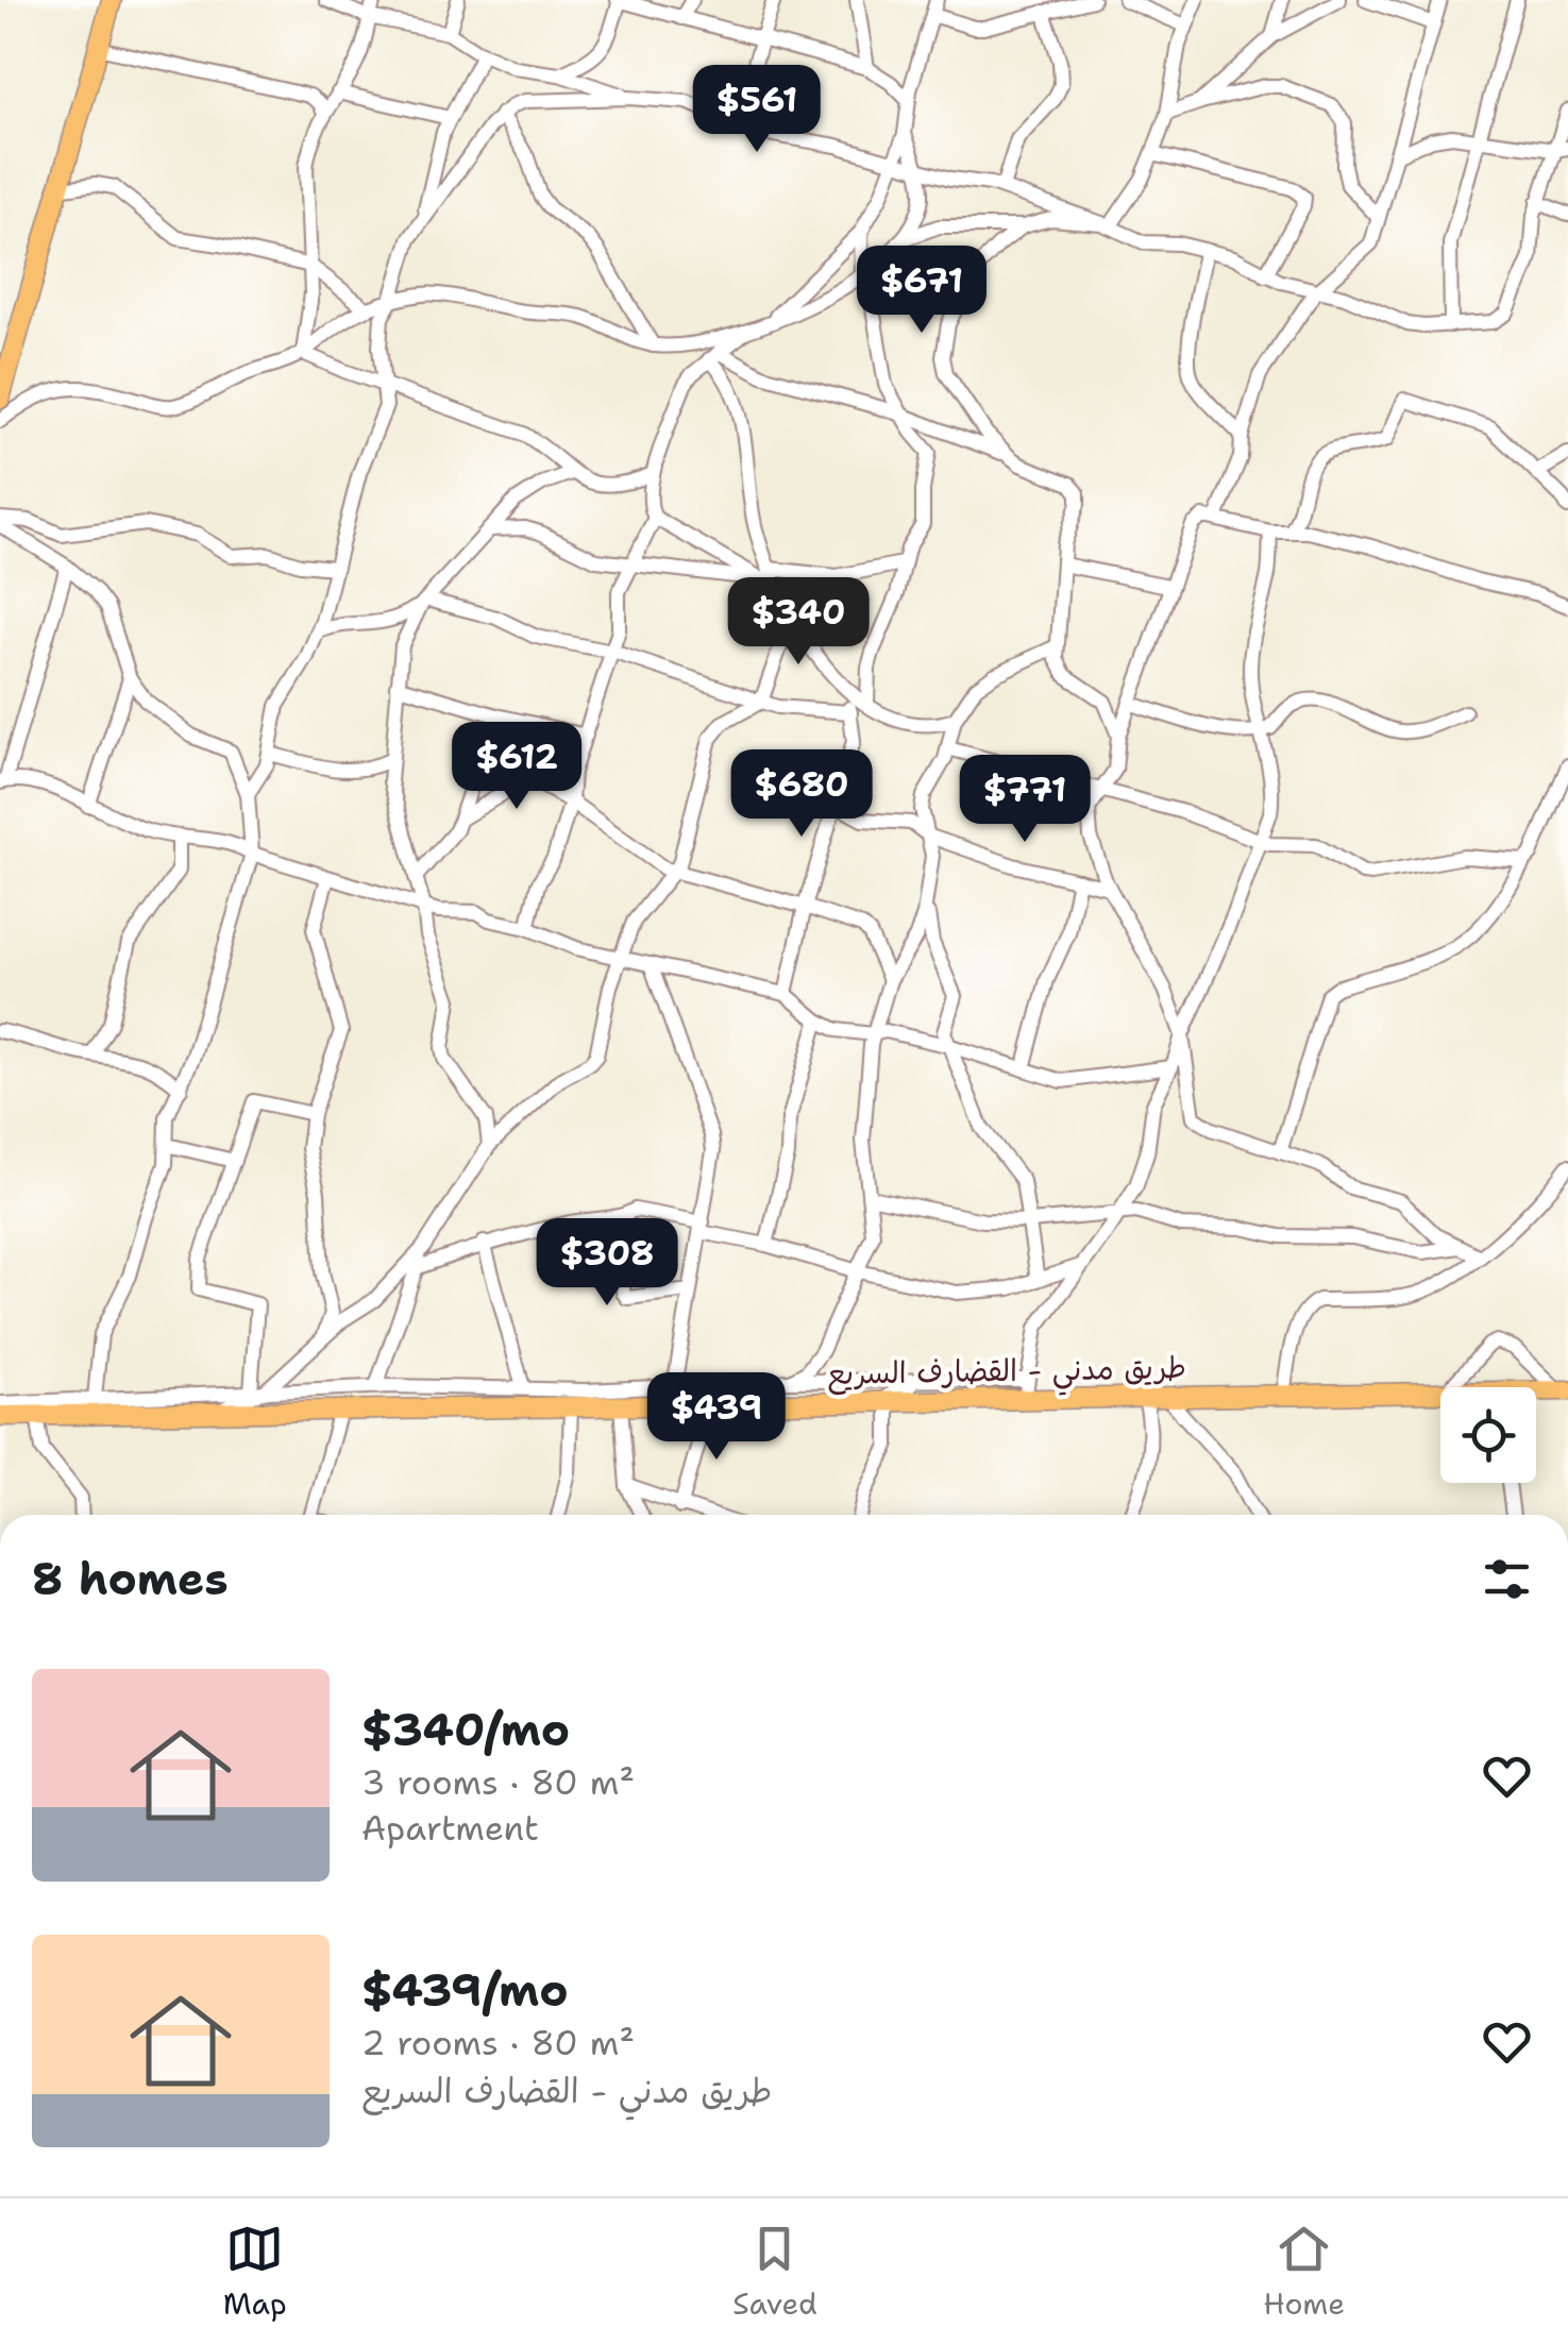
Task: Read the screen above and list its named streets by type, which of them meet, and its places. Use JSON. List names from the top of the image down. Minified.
{"streets":{"highway":["طريق مدني - القضارف السريع"]},"page":{"price":["$561","$671","$340","$612","$680","$771","$308","$439"],"heading":"8 homes","list":[{"name":"$340/mo","note":"3 rooms · 80 m² · Apartment"},{"name":"$439/mo","note":"2 rooms · 80 m² · طريق مدني - القضارف السريع"}],"tabs":["Map","Saved","Home"]}}
